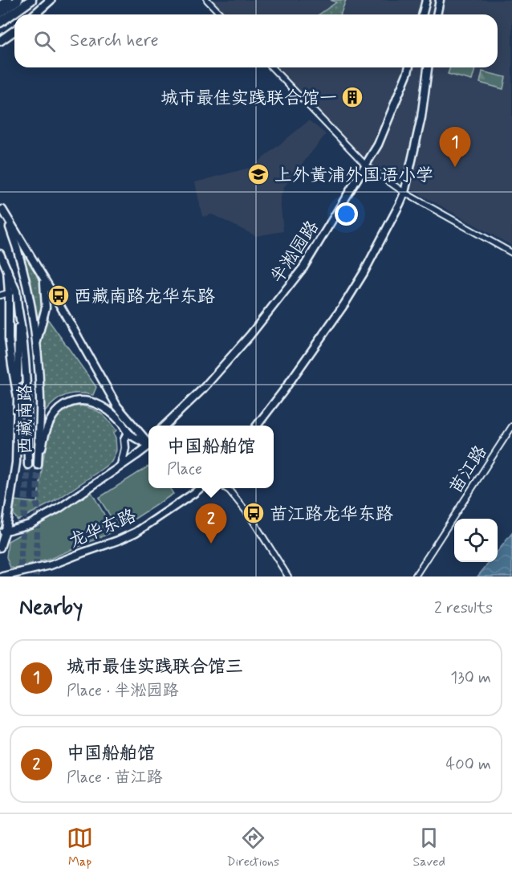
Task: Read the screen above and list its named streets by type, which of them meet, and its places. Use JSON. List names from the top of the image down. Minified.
{"streets":{"main road":["半淞园路","西藏南路","龙华东路"],"street":["苗江路"]},"crossings":[["西藏南路","龙华东路"]],"places":{"building":["城市最佳实践联合馆一"],"school or university":["上外黄浦外国语小学"],"bus stop":["西藏南路龙华东路","苗江路龙华东路"]},"page":{"search":"Search here","pins":["1","2"],"popup":["中国船舶馆","Place"],"heading":["Nearby","2 results"],"list":[{"mark":"1","name":"城市最佳实践联合馆三","note":"Place · 半淞园路","value":"130 m"},{"mark":"2","name":"中国船舶馆","note":"Place · 苗江路","value":"400 m"}],"nav":["Map","Directions","Saved"]}}
